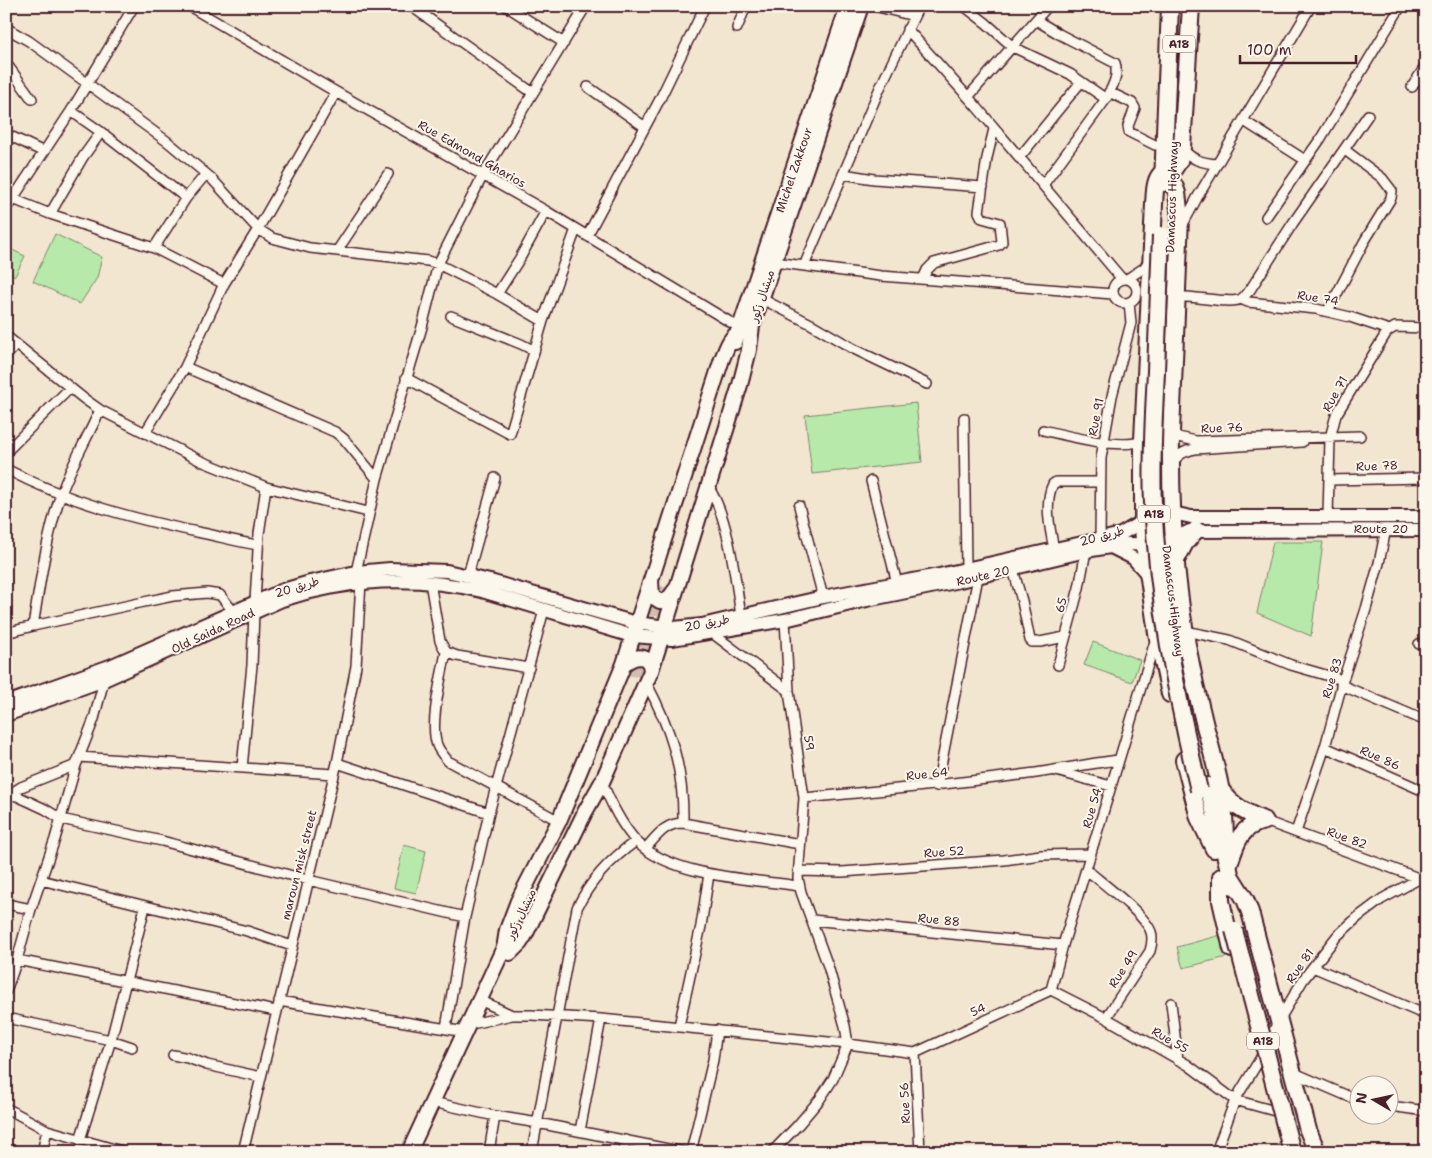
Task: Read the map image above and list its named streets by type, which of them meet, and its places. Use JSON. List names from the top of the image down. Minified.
{"streets":{"highway":["A18","Damascus Highway"],"main road":["Michel Zakkour","ميشال زكور","Route 20","طريق 20","Old Saida Road"],"street":["Rue Edmond Gharios","Rue 74","Rue 71","Rue 91","Rue 76","Rue 78","65","Rue 83","59","Rue 86","Rue 64","Rue 54","Rue 82","Rue 52","maroun misk street","Rue 88","Rue 81","Rue 49","54","Rue 55","Rue 56"]},"crossings":[["Rue Edmond Gharios","Michel Zakkour"],["Rue Edmond Gharios","ميشال زكور"],["Rue Edmond Gharios","maroun misk street"],["Michel Zakkour","ميشال زكور"],["Rue 74","Rue 71"],["Rue 71","Rue 76"],["Rue 71","Rue 78"],["Rue 91","طريق 20"],["Route 20","طريق 20"],["Route 20","65"],["Route 20","Rue 83"],["Route 20","59"],["طريق 20","Old Saida Road"],["طريق 20","maroun misk street"],["Rue 83","Rue 86"],["Rue 83","Rue 82"],["59","Rue 64"],["59","Rue 52"],["59","Rue 88"],["Rue 64","Rue 54"],["Rue 54","Rue 52"],["Rue 54","Rue 88"],["Rue 54","Rue 49"],["Rue 54","54"],["Rue 54","Rue 55"],["Rue 82","Rue 81"],["Rue 81","Rue 55"],["Rue 49","Rue 55"],["54","Rue 55"],["54","Rue 56"]],"scale_bar":"100 m","north":"left"}
